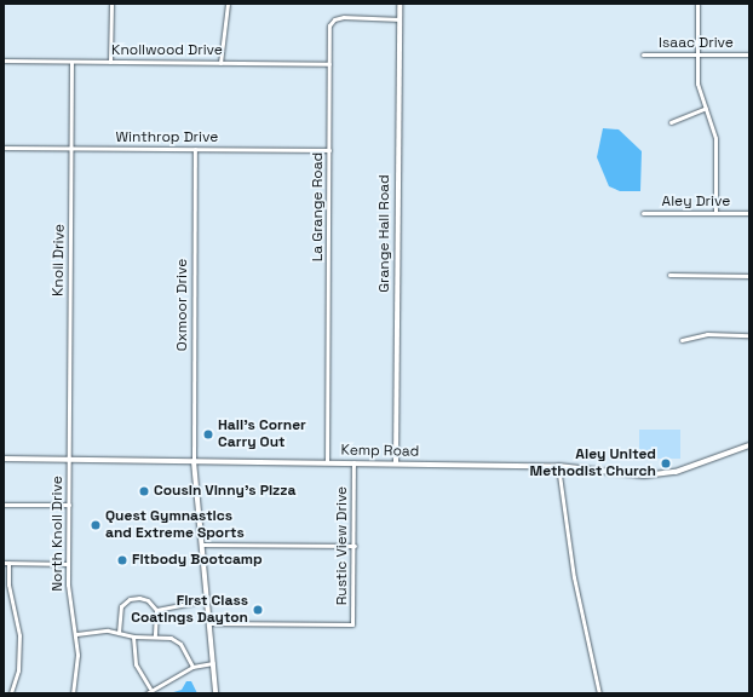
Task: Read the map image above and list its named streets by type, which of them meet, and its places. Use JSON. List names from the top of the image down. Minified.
{"streets":{"main road":["Grange Hall Road","Kemp Road"],"street":["Isaac Drive","Knollwood Drive","Winthrop Drive","Aley Drive","La Grange Road","Knoll Drive","Oxmoor Drive","North Knoll Drive","Rustic View Drive"]},"crossings":[["Knollwood Drive","La Grange Road"],["Knollwood Drive","Knoll Drive"],["Winthrop Drive","La Grange Road"],["Winthrop Drive","Knoll Drive"],["Winthrop Drive","Oxmoor Drive"],["La Grange Road","Grange Hall Road"],["La Grange Road","Kemp Road"],["Grange Hall Road","Kemp Road"],["Knoll Drive","Kemp Road"],["Knoll Drive","North Knoll Drive"],["Oxmoor Drive","Kemp Road"],["Kemp Road","North Knoll Drive"],["Kemp Road","Rustic View Drive"]],"places":["Hall's Corner Carry Out","Aley United Methodist Church","Cousin Vinny's Pizza","Quest Gymnastics and Extreme Sports","Fitbody Bootcamp","First Class Coatings Dayton"]}
